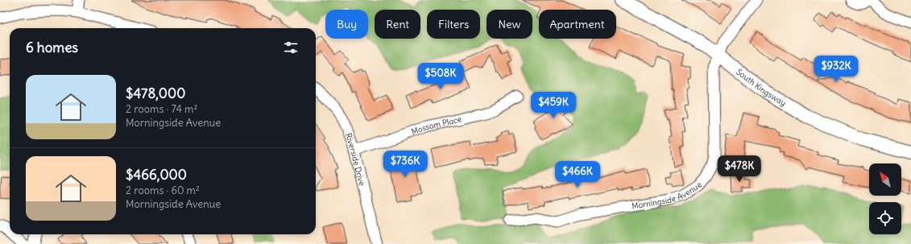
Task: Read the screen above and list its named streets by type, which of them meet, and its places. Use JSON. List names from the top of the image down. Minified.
{"streets":{"street":["South Kingsway","Mossom Place","Riverside Drive","Morningside Avenue"]},"crossings":[["South Kingsway","Morningside Avenue"],["Mossom Place","Riverside Drive"]],"north":"top left","page":{"chip":["Buy","Rent","Filters","New","Apartment"],"heading":"6 homes","price":["$932K","$508K","$459K","$736K","$478K","$466K"],"list":[{"name":"$478,000","note":"2 rooms · 74 m² · Morningside Avenue"},{"name":"$466,000","note":"2 rooms · 60 m² · Morningside Avenue"}]}}
